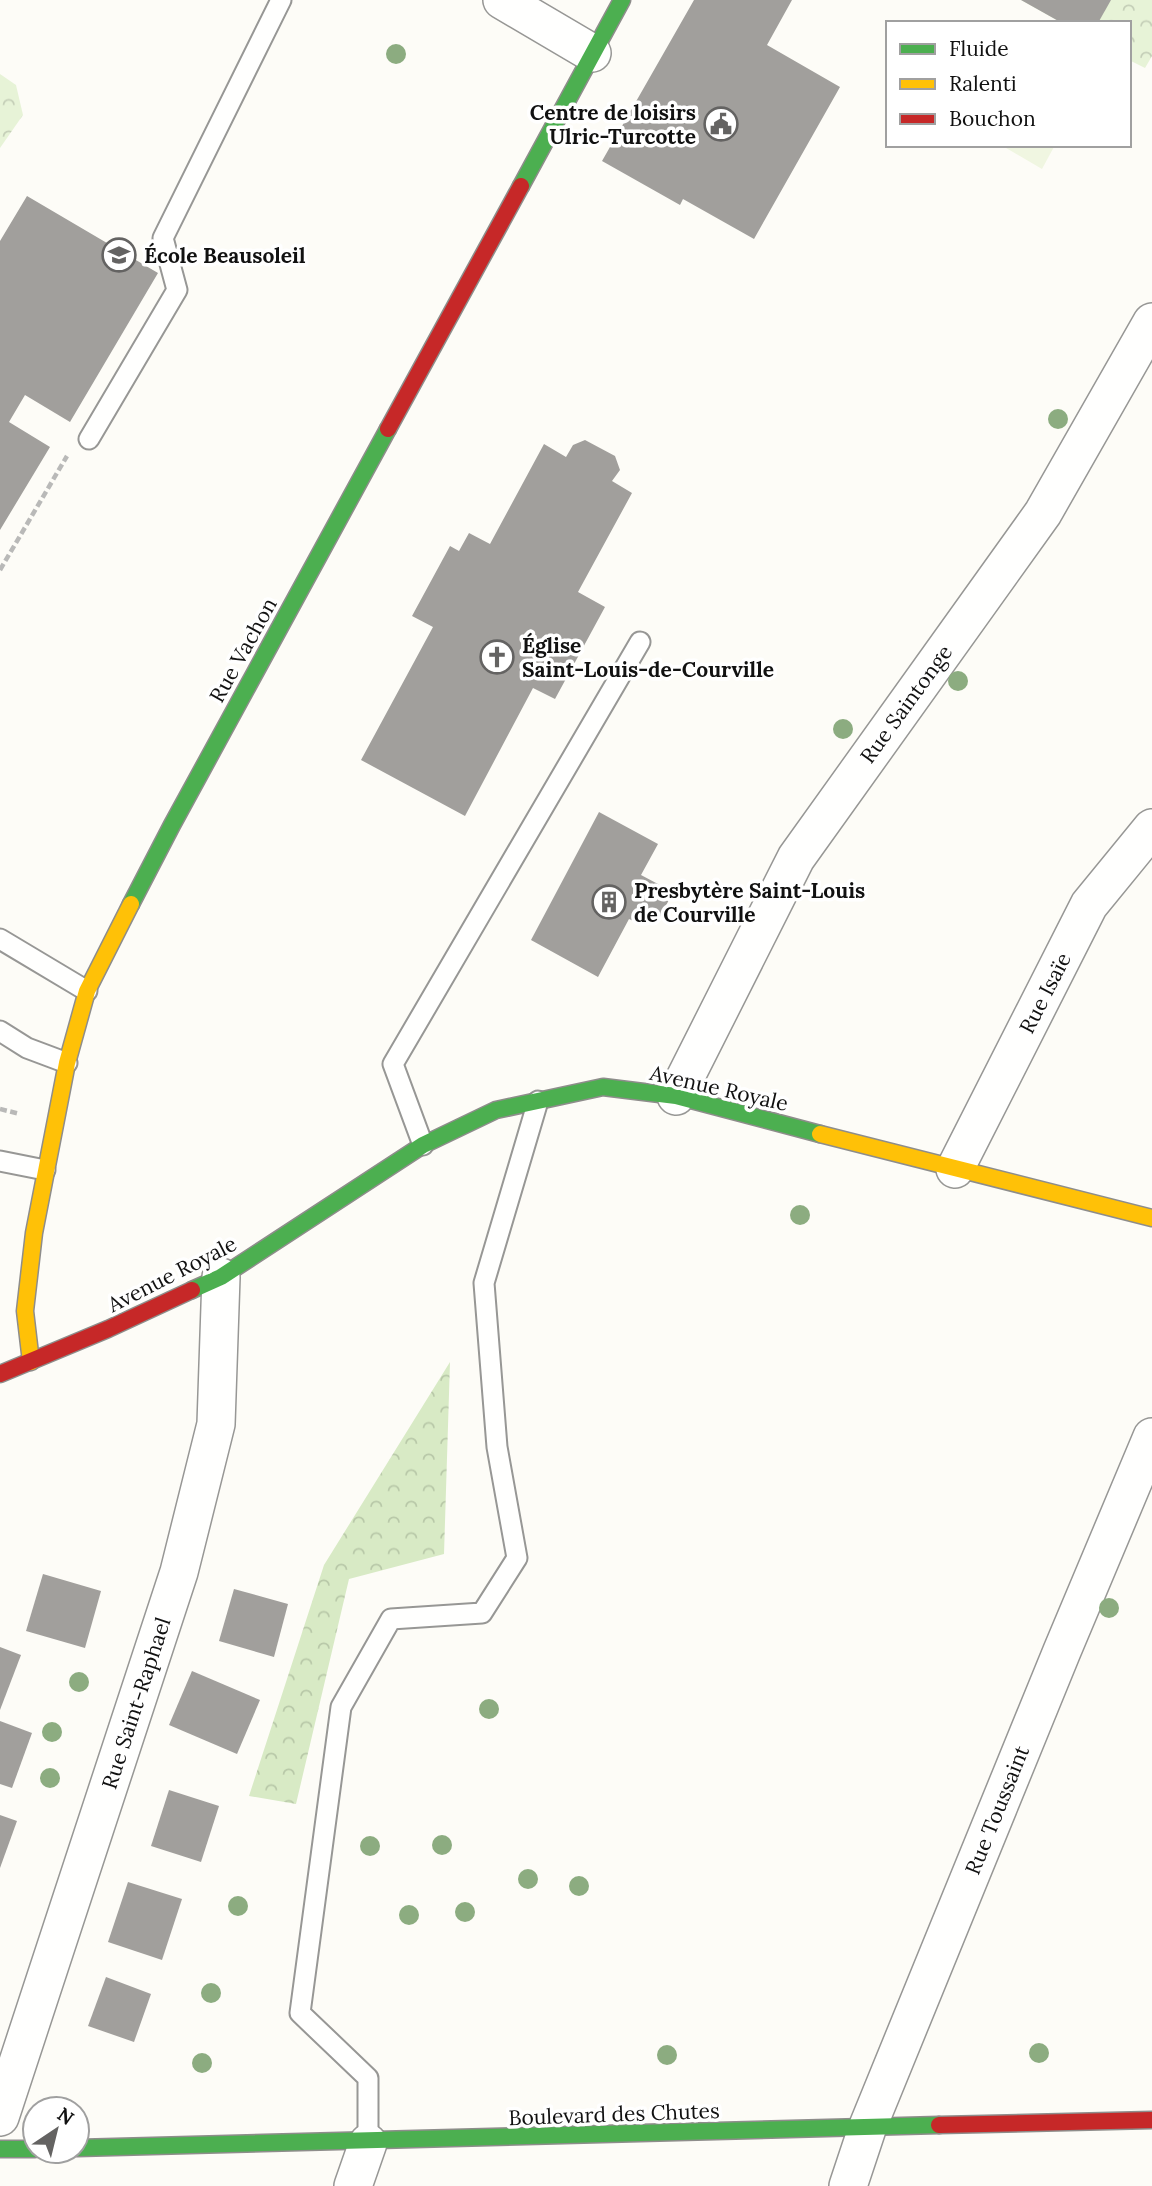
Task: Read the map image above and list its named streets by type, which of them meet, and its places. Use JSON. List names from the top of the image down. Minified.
{"streets":{"street":["Rue Vachon","Rue Saintonge","Rue Isaïe","Avenue Royale","Rue Saint-Raphael","Rue Toussaint","Boulevard des Chutes"]},"crossings":[["Rue Vachon","Avenue Royale"],["Rue Saintonge","Avenue Royale"],["Rue Isaïe","Avenue Royale"],["Avenue Royale","Rue Saint-Raphael"],["Rue Toussaint","Boulevard des Chutes"]],"places":{"public building":["Centre de loisirs Ulric-Turcotte"],"school or university":["École Beausoleil"],"church":["Église Saint-Louis-de-Courville"],"building":["Presbytère Saint-Louis de Courville"]},"legend":["Fluide","Ralenti","Bouchon"],"north":"top right"}
